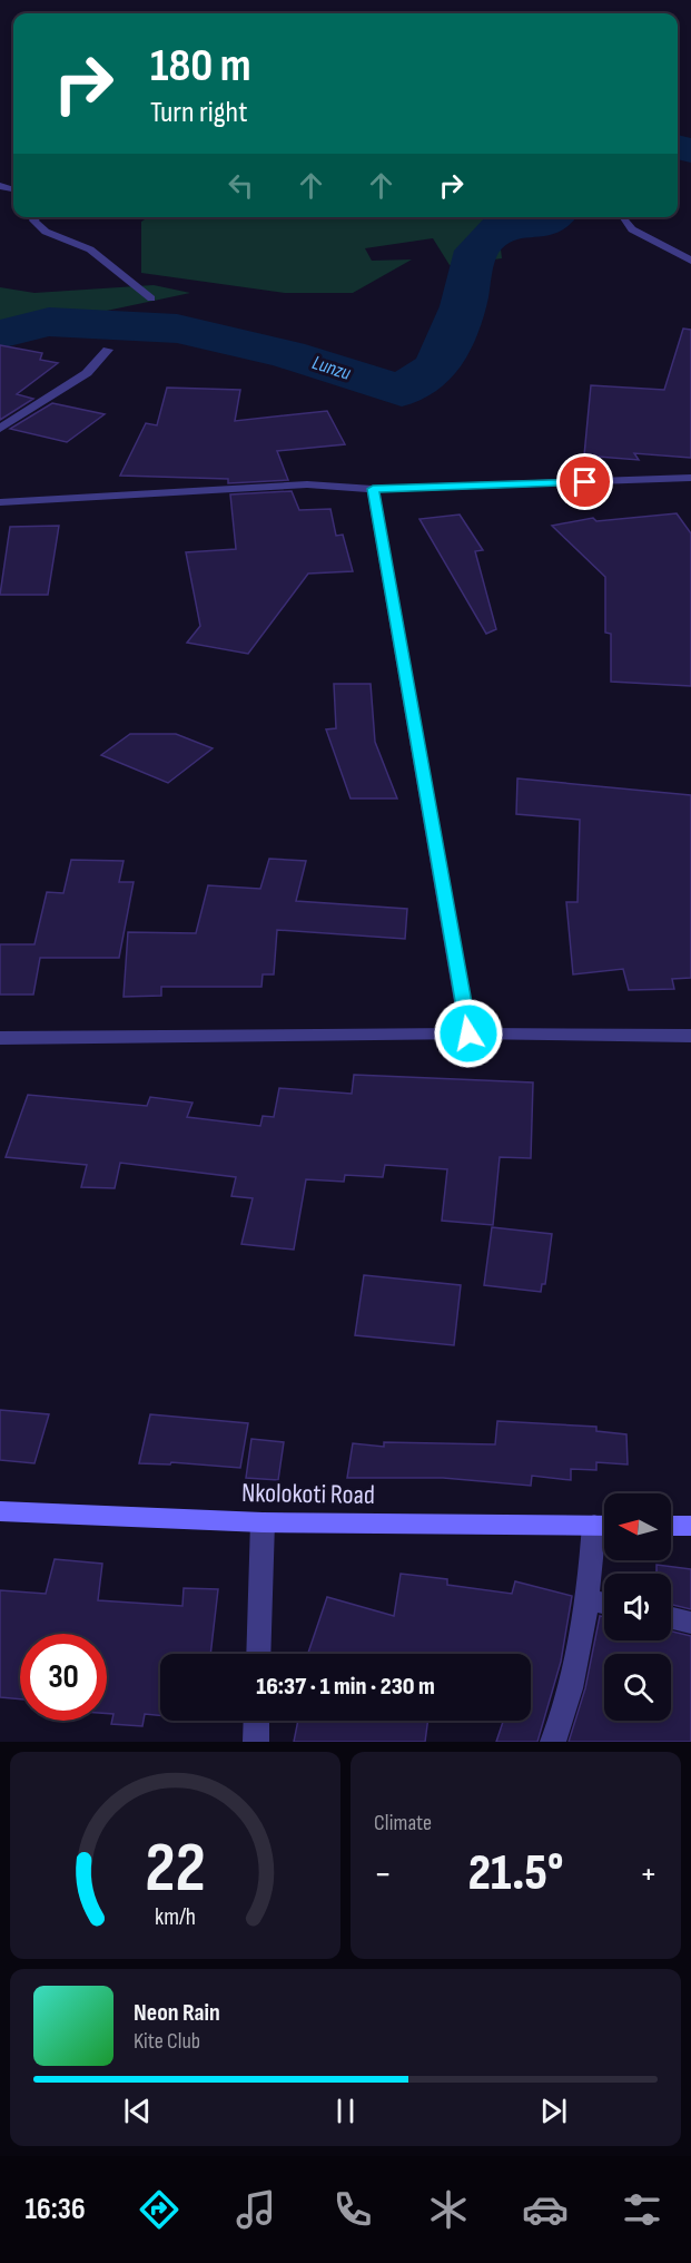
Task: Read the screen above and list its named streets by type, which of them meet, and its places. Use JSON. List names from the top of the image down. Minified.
{"streets":{"main road":["Nkolokoti Road"]},"water":["Lunzu"],"north":"left","page":{"turn":["180 m","Turn right"],"limit":"30","trip":"16:37 · 1 min · 230 m","tile":"Climate","heat":["−","21.5°","+"],"song":["Neon Rain","Kite Club"],"tabs":"16:36","gauge":["22","km/h"]}}
